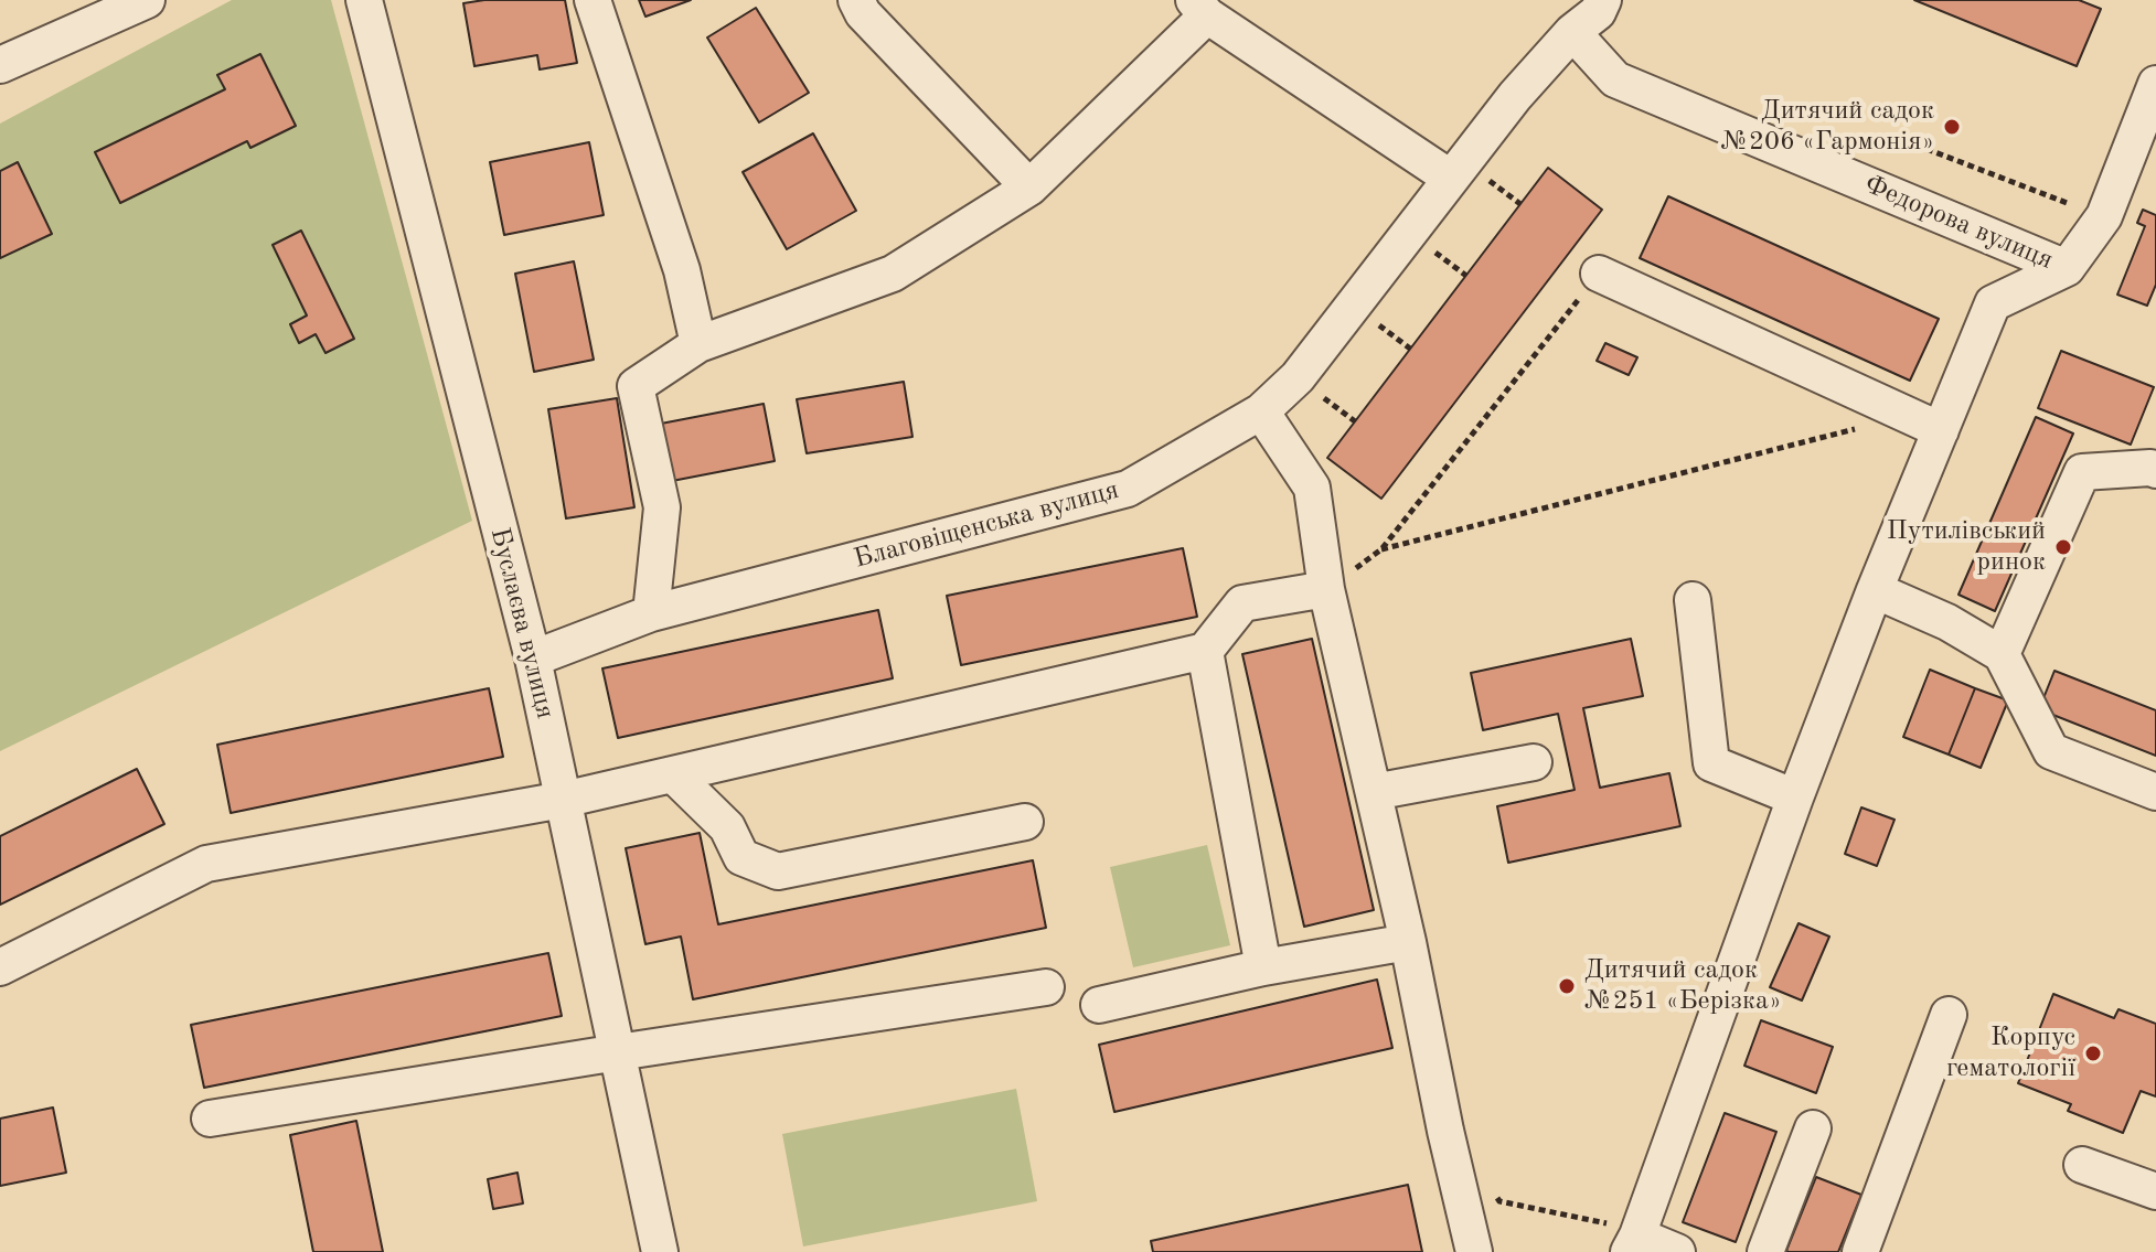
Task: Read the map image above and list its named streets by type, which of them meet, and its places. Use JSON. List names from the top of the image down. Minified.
{"streets":{"street":["Федорова вулиця","Благовіщенська вулиця","Буслаєва вулиця"]},"crossings":[["Федорова вулиця","Благовіщенська вулиця"],["Благовіщенська вулиця","Буслаєва вулиця"]],"places":["Дитячий садок №206 «Гармонія»","Путилівський ринок","Дитячий садок №251 «Берізка»","Корпус гематології"]}
